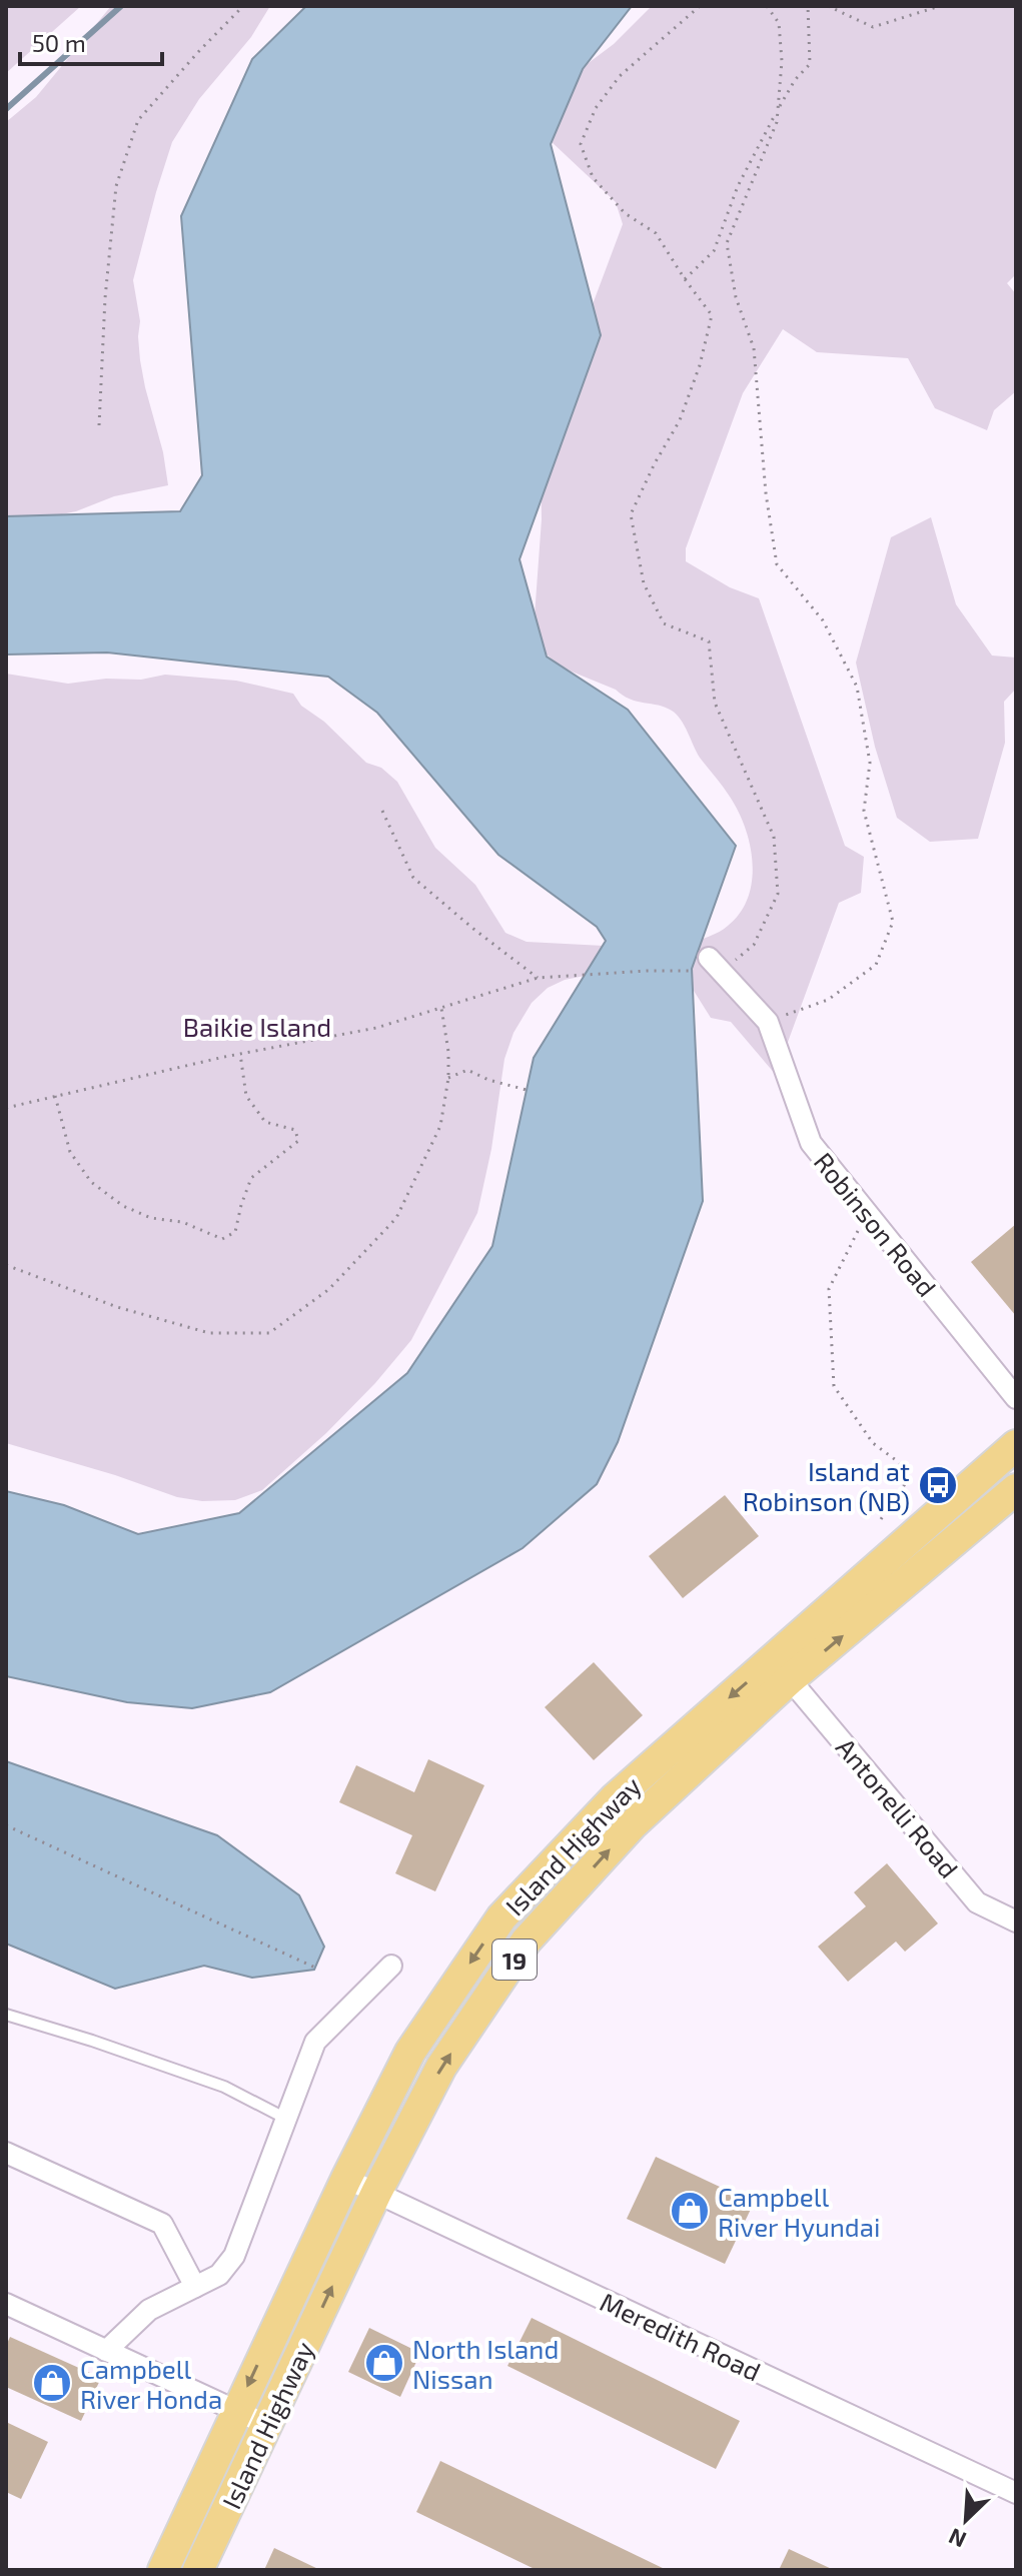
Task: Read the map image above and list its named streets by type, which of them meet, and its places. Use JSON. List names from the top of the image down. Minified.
{"streets":{"main road":["Island Highway","19"],"street":["Robinson Road","Antonelli Road","Meredith Road"]},"crossings":[["Antonelli Road","Island Highway"],["Island Highway","Meredith Road"]],"parks":["Baikie Island"],"places":{"bus stop":["Island at Robinson (NB)"],"shop":["Campbell River Hyundai","North Island Nissan","Campbell River Honda"]},"scale_bar":"50 m","north":"bottom left"}
